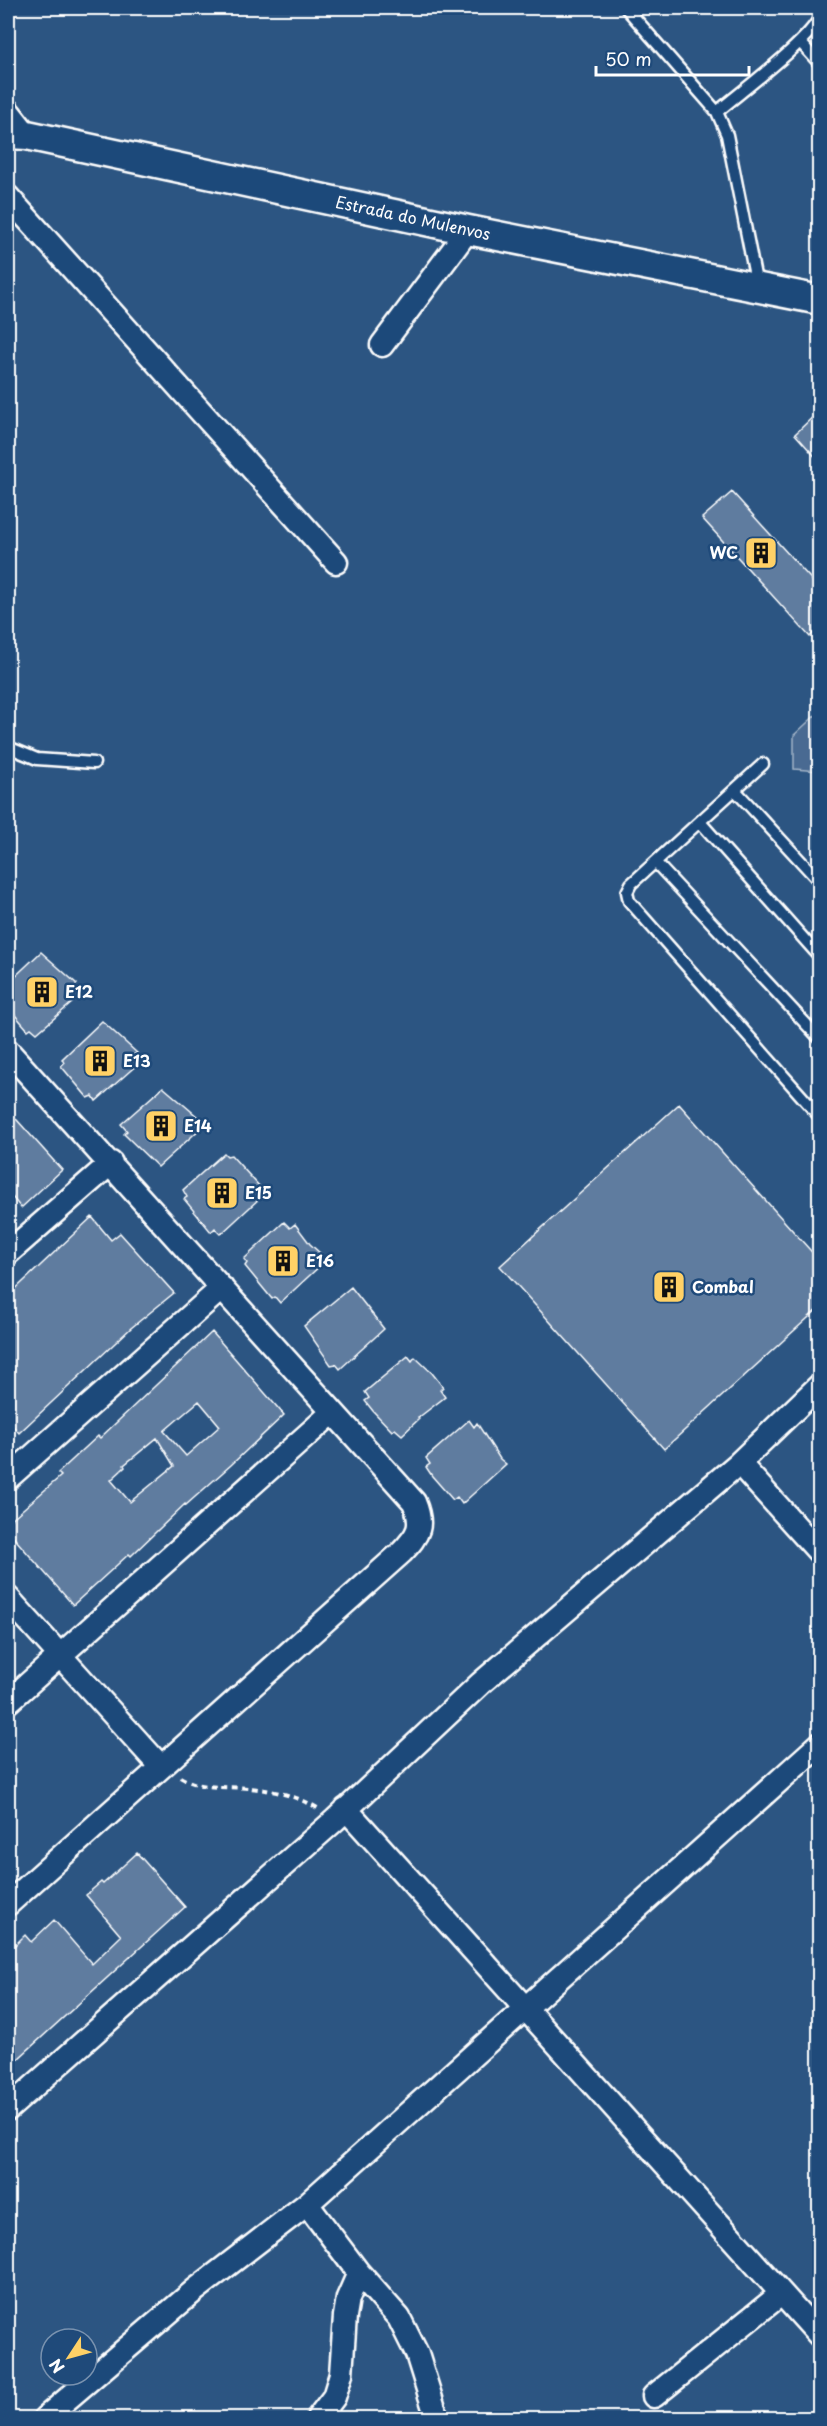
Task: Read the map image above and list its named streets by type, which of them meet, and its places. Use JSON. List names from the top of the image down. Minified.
{"streets":{"street":["Estrada do Mulenvos"]},"places":{"building":["WC","E12","E13","E14","E15","E16","Combal"]},"scale_bar":"50 m","north":"bottom left"}
